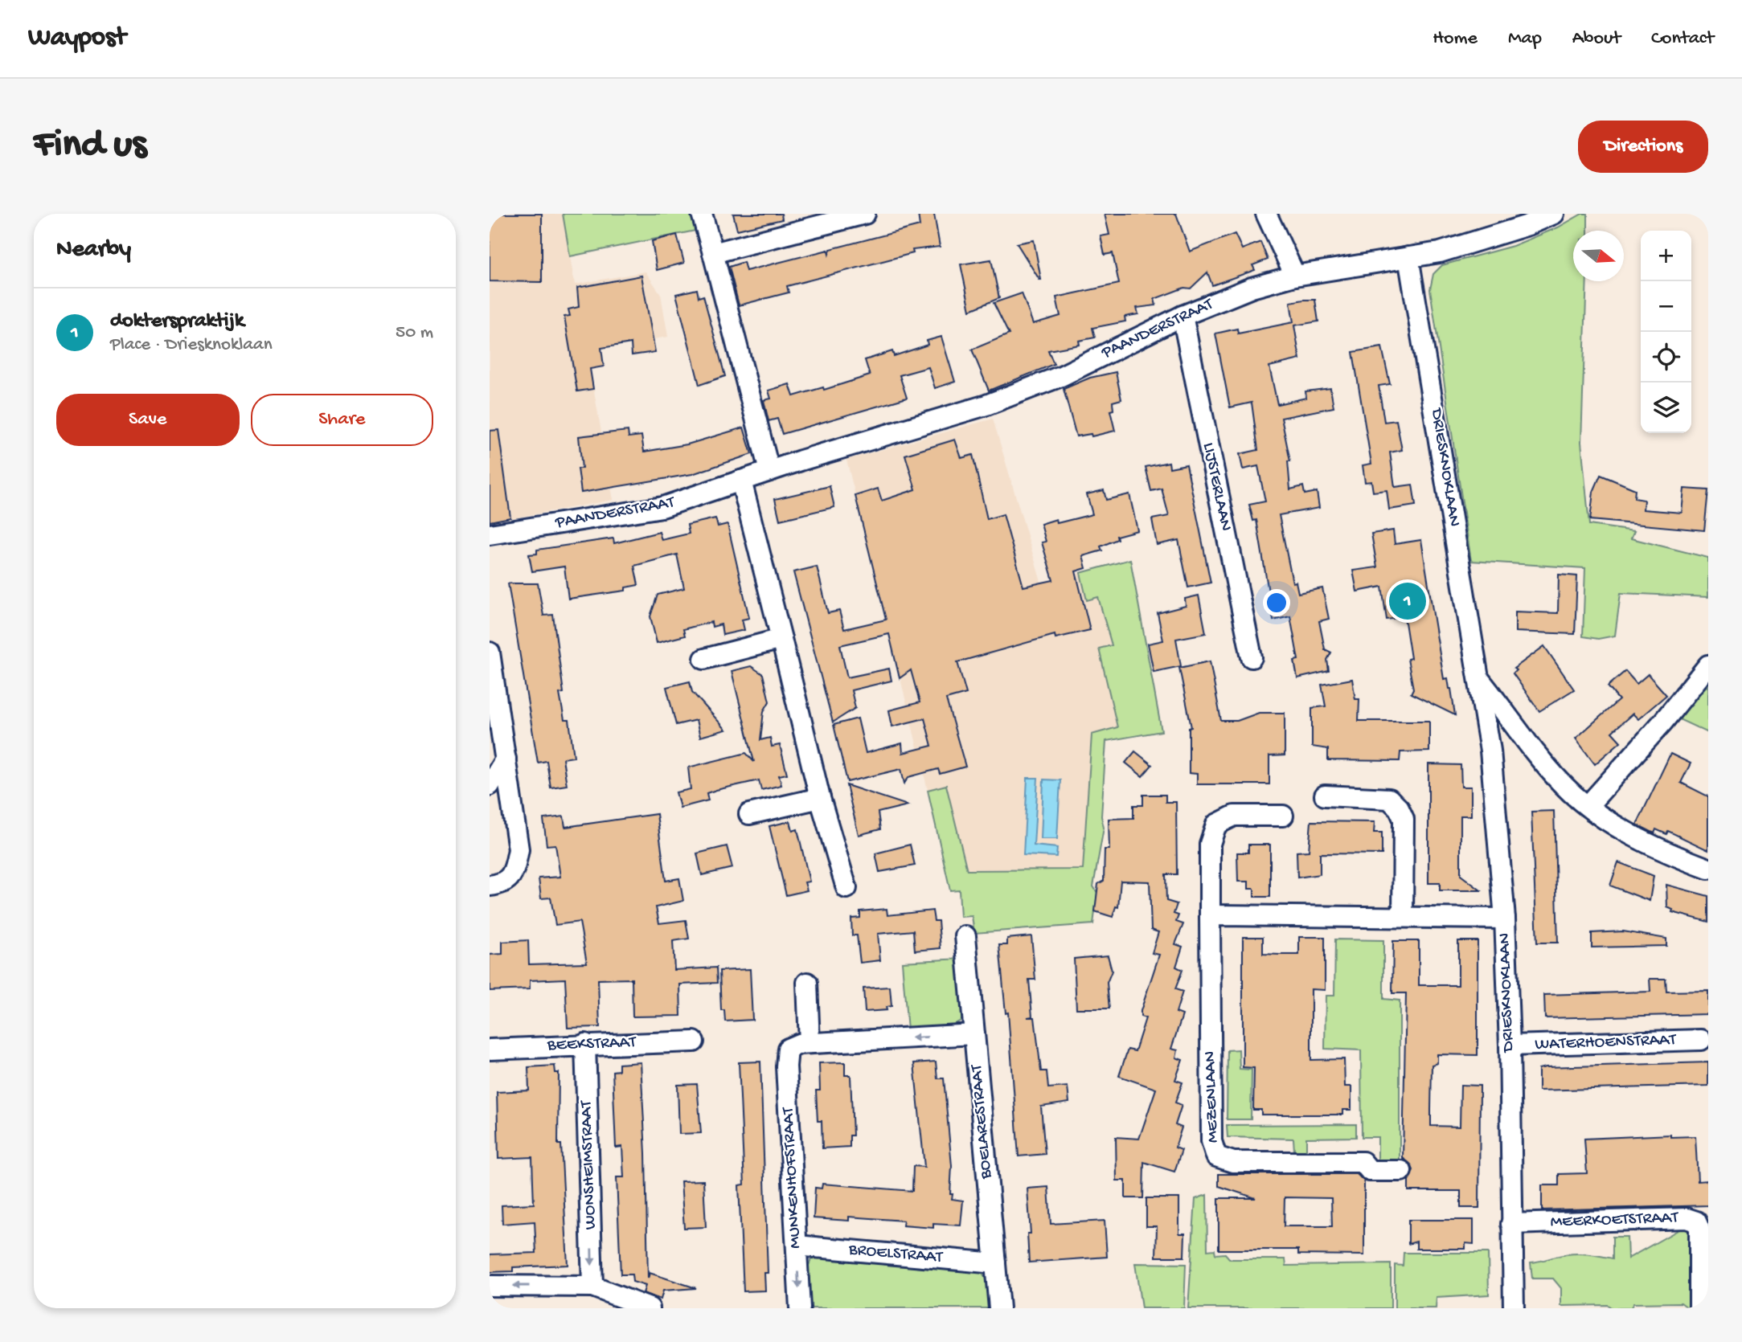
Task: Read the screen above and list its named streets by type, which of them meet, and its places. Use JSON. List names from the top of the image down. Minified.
{"streets":{"street":["PAANDERSTRAAT","DRIESKNOKLAAN","LIJSTERLAAN","WATERHOENSTRAAT","BEEKSTRAAT","MEZENLAAN","BOELARESTRAAT","WONSHEIMSTRAAT","MUNKENHOFSTRAAT","MEERKOETSTRAAT","BROELSTRAAT"]},"crossings":[["PAANDERSTRAAT","DRIESKNOKLAAN"],["PAANDERSTRAAT","LIJSTERLAAN"],["DRIESKNOKLAAN","WATERHOENSTRAAT"],["DRIESKNOKLAAN","MEERKOETSTRAAT"],["BEEKSTRAAT","WONSHEIMSTRAAT"],["BOELARESTRAAT","BROELSTRAAT"],["MUNKENHOFSTRAAT","BROELSTRAAT"]],"one_way":["WONSHEIMSTRAAT"],"north":"right","page":{"header":"Waypost","nav":["Home","Map","About","Contact"],"buttons":["Directions",["Save","Share"]],"title":"Find us","heading":"Nearby","map_buttons":["+","−"],"list":[{"mark":"1","name":"dokterspraktijk","note":"Place · Driesknoklaan","value":"50 m"}],"pins":"1"}}
